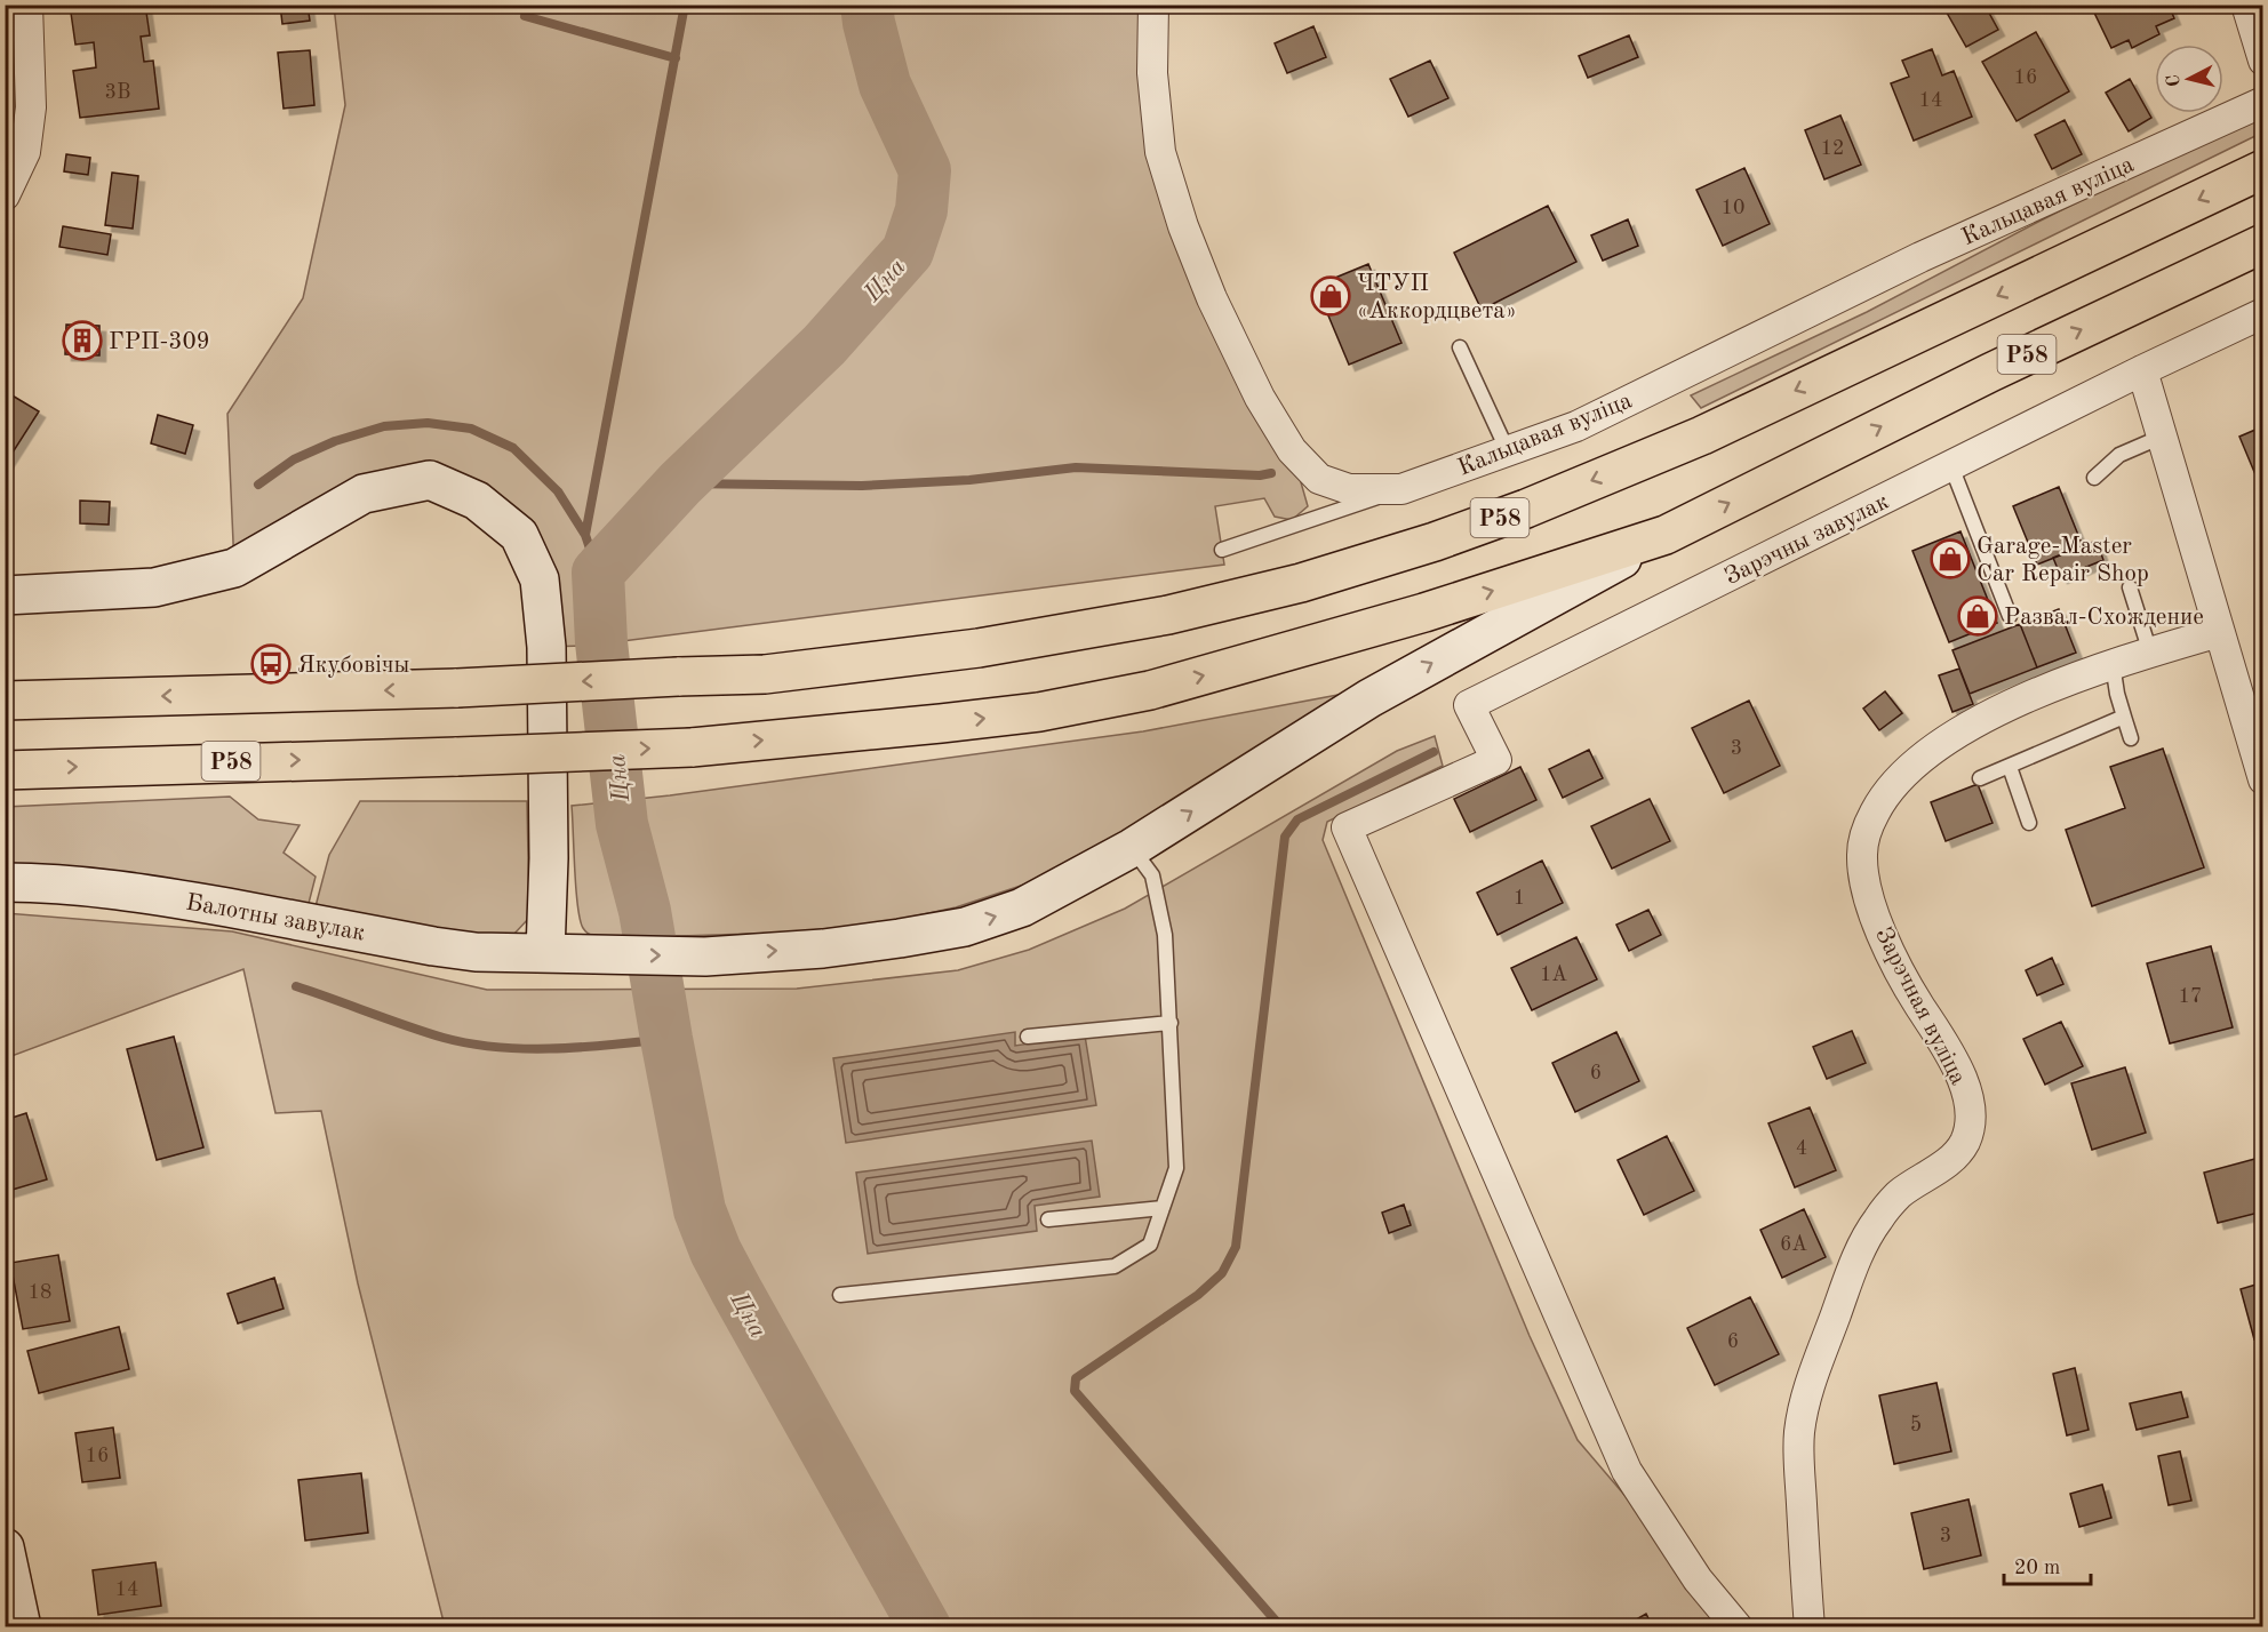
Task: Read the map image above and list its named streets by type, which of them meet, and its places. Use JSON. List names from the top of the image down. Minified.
{"streets":{"highway":["Р58"],"main road":["Балотны завулак"],"street":["Кальцавая вуліца","Зарэчны завулак","Зарэчная вуліца"]},"crossings":[["Р58","Балотны завулак"]],"one_way":["Балотны завулак"],"water":["Цна"],"places":{"shop":["ЧТУП «Аккордцвета»","Garage-Master Car Repair Shop","Развал-Схождение"],"building":["ГРП-309"],"bus stop":["Якубовічы"]},"house_numbers":["16","3В","14","12","10","3","1","1А","17","6","4","6A","18","6","5","16","3","14"],"scale_bar":"20 m","north":"left"}
